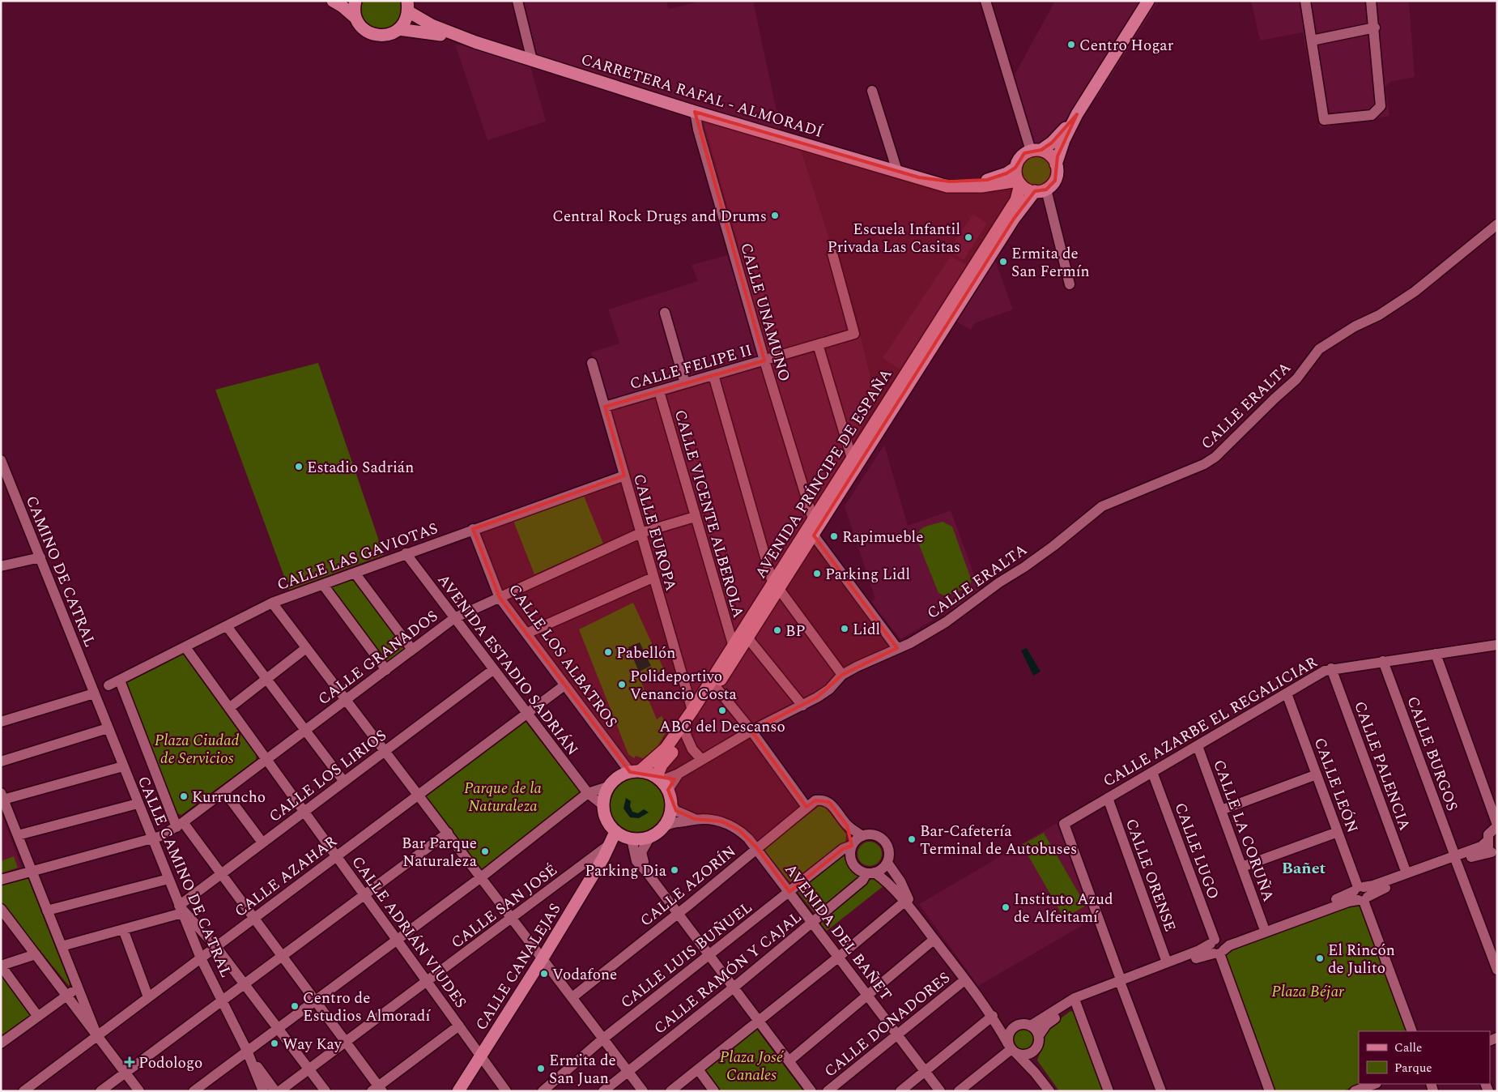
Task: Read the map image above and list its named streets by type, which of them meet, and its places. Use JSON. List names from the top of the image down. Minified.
{"streets":{"main road":["CARRETERA RAFAL - ALMORADÍ","AVENIDA PRÍNCIPE DE ESPAÑA","CALLE CANALEJAS"],"street":["CALLE UNAMUNO","CALLE FELIPE II","CALLE ERALTA","CALLE VICENTE ALBEROLA","CALLE EUROPA","CALLE LAS GAVIOTAS","CAMINO DE CATRAL","CALLE LOS ALBATROS","CALLE GRANADOS","AVENIDA ESTADIO SADRIÁN","CALLE AZARBE EL REGALICIAR","CALLE BURGOS","CALLE PALENCIA","CALLE LOS LIRIOS","CALLE LEÓN","CALLE LA CORUÑA","CALLE LUGO","CALLE ORENSE","CALLE AZAHAR","CALLE CAMINO DE CATRAL","CALLE AZORÍN","CALLE SAN JOSÉ","CALLE ADRIÁN VIUDES","AVENIDA DEL BAÑET","CALLE LUIS BUÑUEL","CALLE RAMÓN Y CAJAL","CALLE DONADORES"]},"crossings":[["CARRETERA RAFAL - ALMORADÍ","CALLE UNAMUNO"],["CARRETERA RAFAL - ALMORADÍ","AVENIDA PRÍNCIPE DE ESPAÑA"],["CALLE UNAMUNO","CALLE FELIPE II"],["CALLE UNAMUNO","AVENIDA PRÍNCIPE DE ESPAÑA"],["CALLE FELIPE II","CALLE VICENTE ALBEROLA"],["CALLE FELIPE II","CALLE EUROPA"],["AVENIDA PRÍNCIPE DE ESPAÑA","CALLE VICENTE ALBEROLA"],["AVENIDA PRÍNCIPE DE ESPAÑA","CALLE EUROPA"],["AVENIDA PRÍNCIPE DE ESPAÑA","CALLE LOS ALBATROS"],["AVENIDA PRÍNCIPE DE ESPAÑA","AVENIDA ESTADIO SADRIÁN"],["AVENIDA PRÍNCIPE DE ESPAÑA","AVENIDA DEL BAÑET"],["AVENIDA PRÍNCIPE DE ESPAÑA","CALLE CANALEJAS"],["CALLE VICENTE ALBEROLA","CALLE GRANADOS"],["CALLE EUROPA","CALLE LAS GAVIOTAS"],["CALLE EUROPA","CALLE GRANADOS"],["CALLE LAS GAVIOTAS","CALLE LOS ALBATROS"],["CALLE LAS GAVIOTAS","AVENIDA ESTADIO SADRIÁN"],["CALLE LAS GAVIOTAS","CALLE ADRIÁN VIUDES"],["CAMINO DE CATRAL","CALLE CAMINO DE CATRAL"],["CALLE LOS ALBATROS","CALLE GRANADOS"],["CALLE LOS ALBATROS","AVENIDA ESTADIO SADRIÁN"],["CALLE LOS ALBATROS","CALLE AZAHAR"],["CALLE LOS ALBATROS","AVENIDA DEL BAÑET"],["CALLE LOS ALBATROS","CALLE CANALEJAS"],["CALLE GRANADOS","AVENIDA ESTADIO SADRIÁN"],["CALLE GRANADOS","CALLE CAMINO DE CATRAL"],["CALLE GRANADOS","CALLE ADRIÁN VIUDES"],["AVENIDA ESTADIO SADRIÁN","CALLE LOS LIRIOS"],["AVENIDA ESTADIO SADRIÁN","CALLE AZAHAR"],["AVENIDA ESTADIO SADRIÁN","AVENIDA DEL BAÑET"],["AVENIDA ESTADIO SADRIÁN","CALLE CANALEJAS"],["CALLE AZARBE EL REGALICIAR","CALLE BURGOS"],["CALLE AZARBE EL REGALICIAR","CALLE PALENCIA"],["CALLE AZARBE EL REGALICIAR","CALLE LEÓN"],["CALLE AZARBE EL REGALICIAR","CALLE LA CORUÑA"],["CALLE AZARBE EL REGALICIAR","CALLE LUGO"],["CALLE AZARBE EL REGALICIAR","CALLE ORENSE"],["CALLE LOS LIRIOS","CALLE CAMINO DE CATRAL"],["CALLE LOS LIRIOS","CALLE ADRIÁN VIUDES"],["CALLE AZAHAR","CALLE CAMINO DE CATRAL"],["CALLE AZAHAR","CALLE ADRIÁN VIUDES"],["CALLE AZORÍN","AVENIDA DEL BAÑET"],["CALLE SAN JOSÉ","CALLE ADRIÁN VIUDES"],["CALLE SAN JOSÉ","CALLE CANALEJAS"],["CALLE ADRIÁN VIUDES","CALLE CANALEJAS"],["AVENIDA DEL BAÑET","CALLE LUIS BUÑUEL"],["AVENIDA DEL BAÑET","CALLE CANALEJAS"],["AVENIDA DEL BAÑET","CALLE RAMÓN Y CAJAL"],["AVENIDA DEL BAÑET","CALLE DONADORES"],["CALLE LUIS BUÑUEL","CALLE RAMÓN Y CAJAL"]],"districts":["Bañet"],"parks":["Plaza Ciudad de Servicios","Parque de la Naturaleza","Plaza Béjar","Plaza José Canales"],"places":{"other":["Centro Hogar","Central Rock Drugs and Drums","Escuela Infantil Privada Las Casitas","Ermita de San Fermín","Estadio Sadrián","Rapimueble","Parking Lidl","Lidl","BP","Pabellón","Polideportivo Venancio Costa","ABC del Descanso","Kurruncho","Bar-Cafetería Terminal de Autobuses","Bar Parque Naturaleza","Parking Dia","Instituto Azud de Alfeitamí","El Rincón de Julito","Vodafone","Centro de Estudios Almoradí","Way Kay","Ermita de San Juan"],"health":["Podologo"]},"legend":["Calle","Parque"]}
